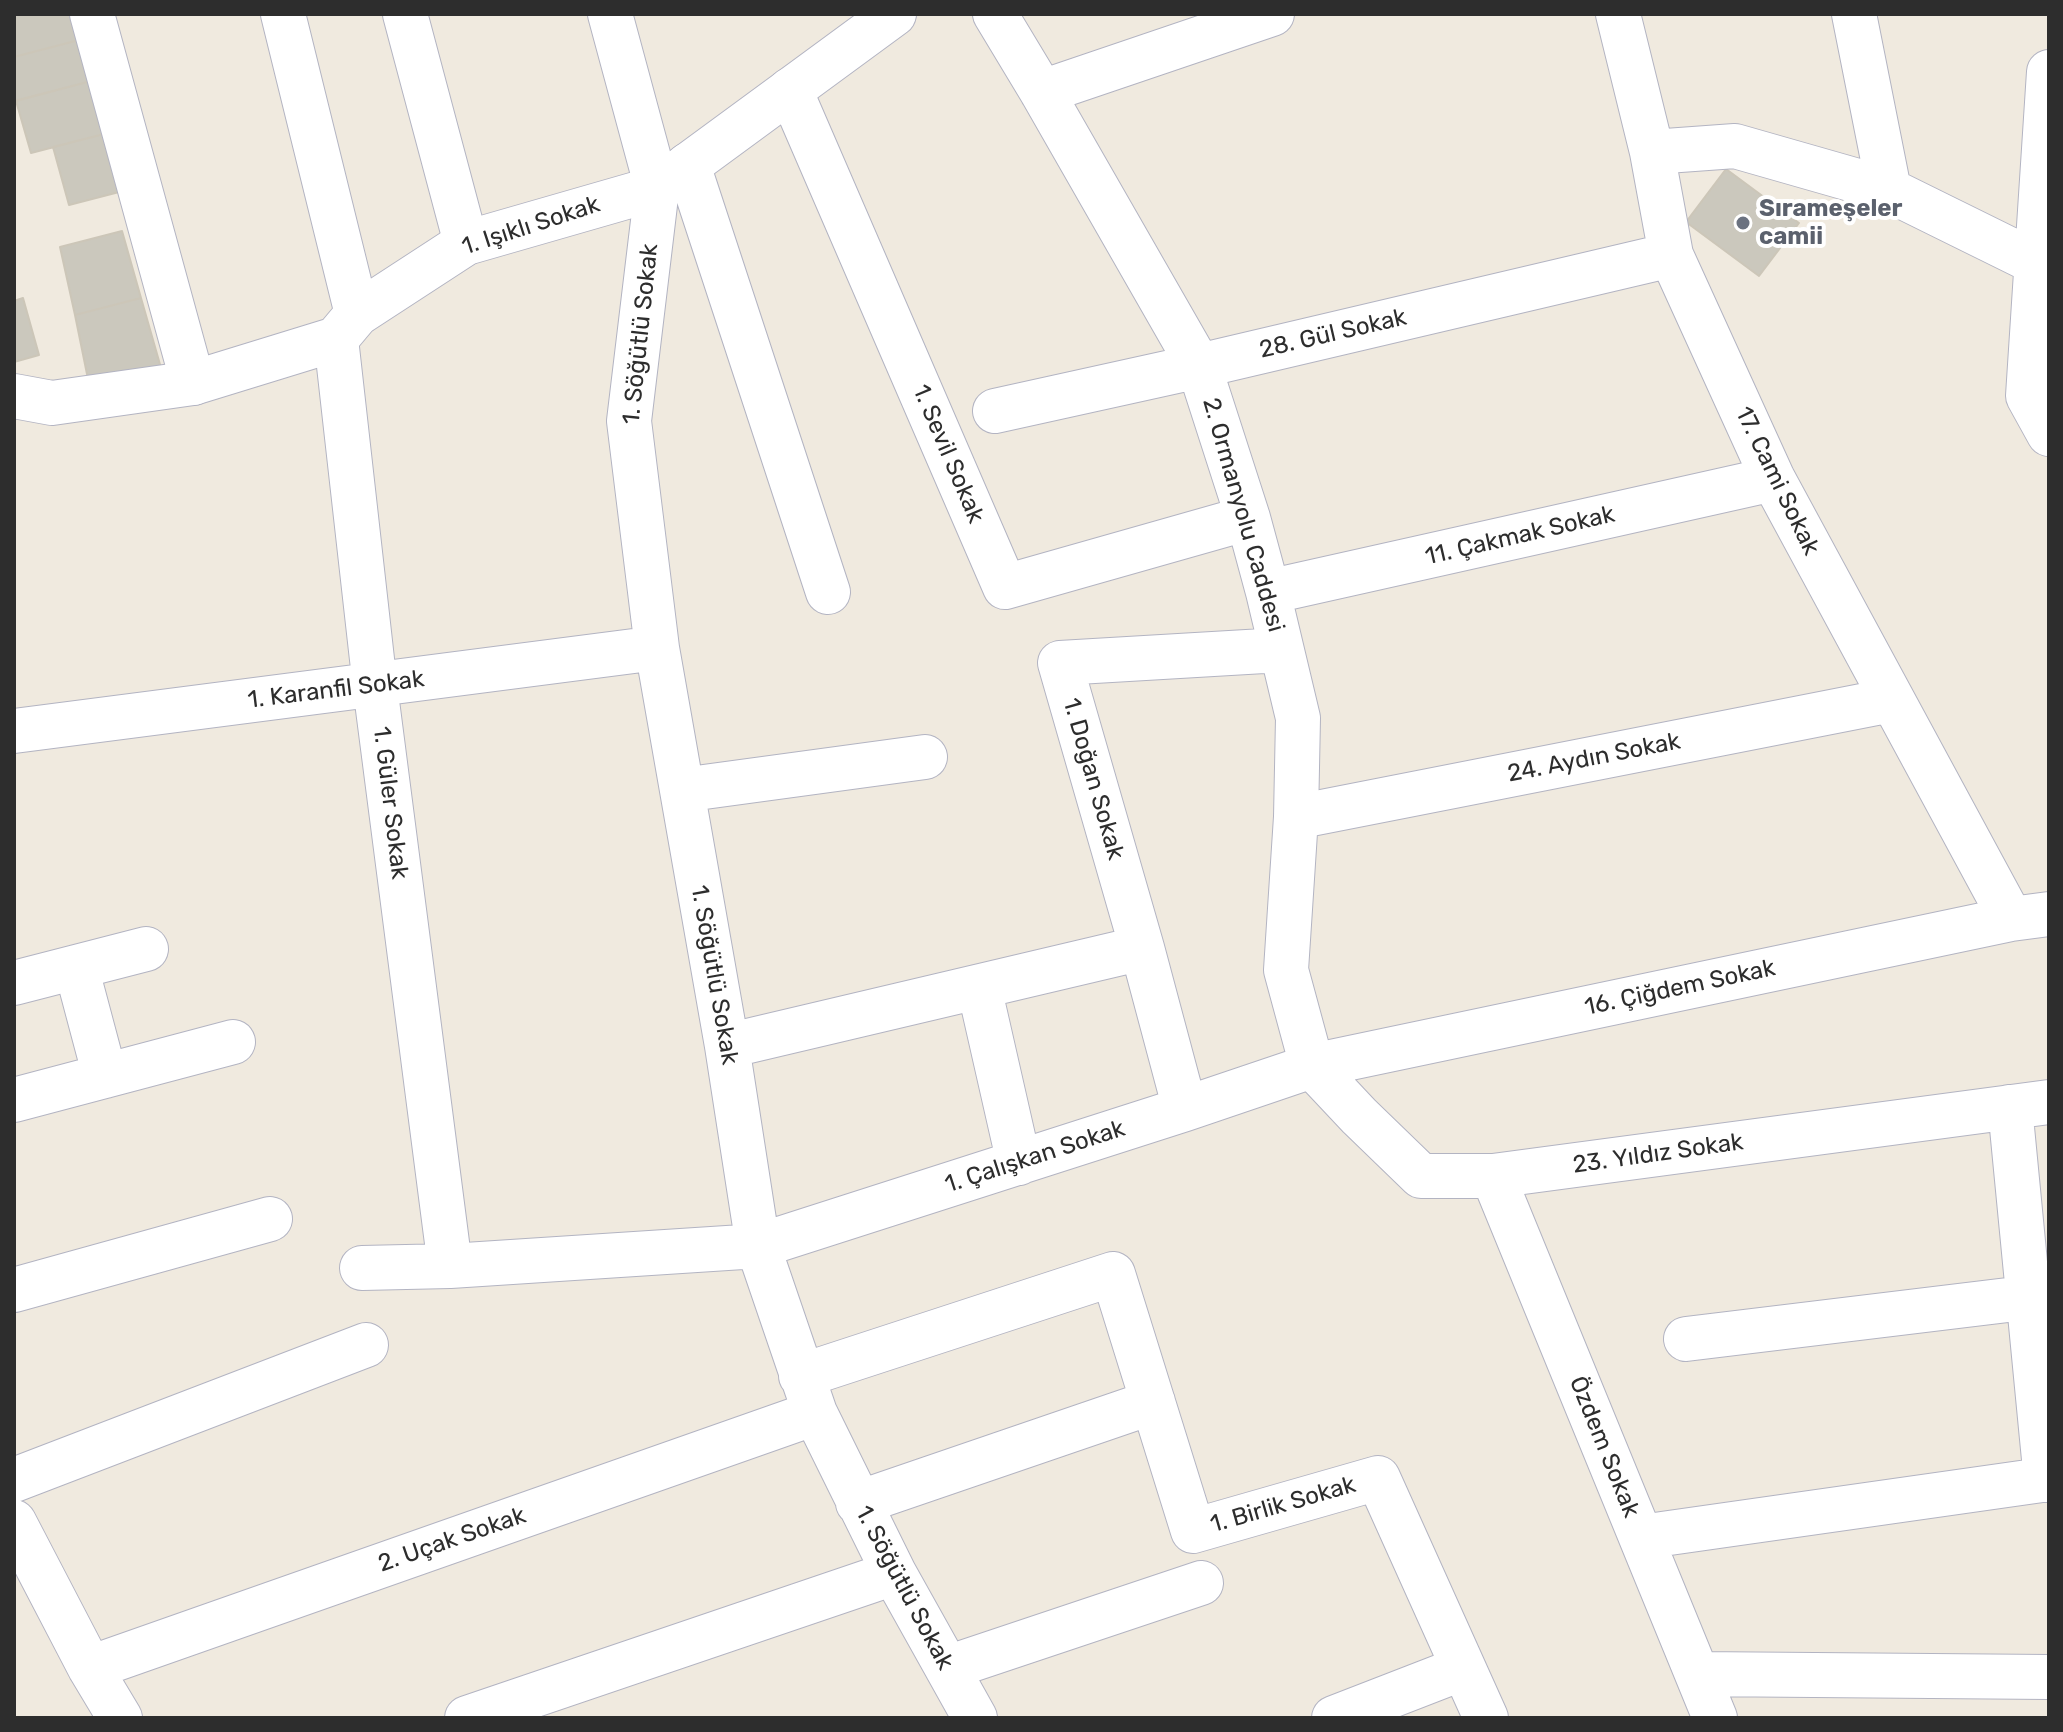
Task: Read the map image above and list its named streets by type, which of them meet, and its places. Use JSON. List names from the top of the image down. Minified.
{"streets":{"street":["1. Işıklı Sokak","1. Söğütlü Sokak","28. Gül Sokak","1. Sevil Sokak","17. Cami Sokak","2. Ormanyolu Caddesi","11. Çakmak Sokak","1. Karanfil Sokak","24. Aydın Sokak","1. Doğan Sokak","1. Güler Sokak","16. Çiğdem Sokak","23. Yıldız Sokak","1. Çalışkan Sokak","Özdem Sokak","1. Birlik Sokak","2. Uçak Sokak"]},"crossings":[["1. Işıklı Sokak","1. Söğütlü Sokak"],["1. Işıklı Sokak","1. Sevil Sokak"],["1. Işıklı Sokak","1. Güler Sokak"],["1. Söğütlü Sokak","1. Karanfil Sokak"],["1. Söğütlü Sokak","1. Çalışkan Sokak"],["1. Söğütlü Sokak","2. Uçak Sokak"],["28. Gül Sokak","17. Cami Sokak"],["28. Gül Sokak","2. Ormanyolu Caddesi"],["1. Sevil Sokak","2. Ormanyolu Caddesi"],["17. Cami Sokak","11. Çakmak Sokak"],["17. Cami Sokak","24. Aydın Sokak"],["17. Cami Sokak","16. Çiğdem Sokak"],["2. Ormanyolu Caddesi","11. Çakmak Sokak"],["2. Ormanyolu Caddesi","24. Aydın Sokak"],["2. Ormanyolu Caddesi","1. Doğan Sokak"],["2. Ormanyolu Caddesi","16. Çiğdem Sokak"],["2. Ormanyolu Caddesi","23. Yıldız Sokak"],["2. Ormanyolu Caddesi","1. Çalışkan Sokak"],["1. Karanfil Sokak","1. Güler Sokak"],["1. Doğan Sokak","1. Çalışkan Sokak"],["1. Güler Sokak","1. Çalışkan Sokak"],["16. Çiğdem Sokak","23. Yıldız Sokak"],["16. Çiğdem Sokak","1. Çalışkan Sokak"],["23. Yıldız Sokak","1. Çalışkan Sokak"],["23. Yıldız Sokak","Özdem Sokak"],["1. Birlik Sokak","2. Uçak Sokak"]],"places":["Sırameşeler camii"]}
